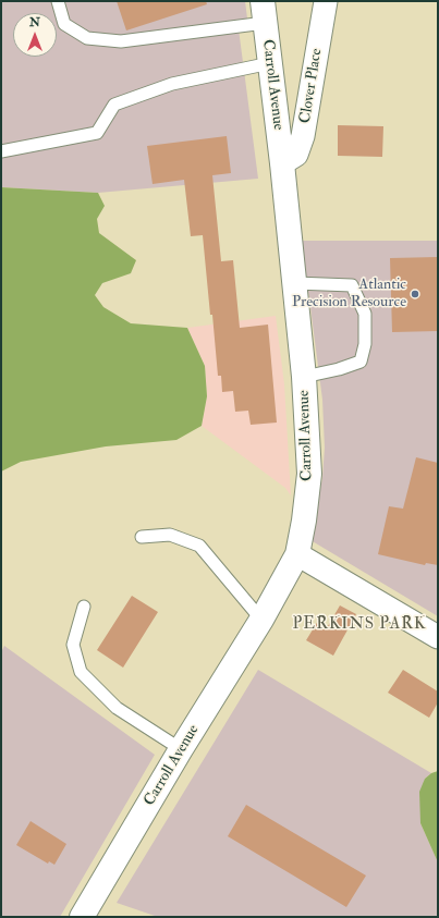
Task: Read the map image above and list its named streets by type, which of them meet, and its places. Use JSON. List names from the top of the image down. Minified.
{"streets":{"street":["Carroll Avenue","Clover Place"]},"crossings":[["Carroll Avenue","Clover Place"]],"districts":["PERKINS PARK"],"places":["Atlantic Precision Resource"],"north":"top"}
